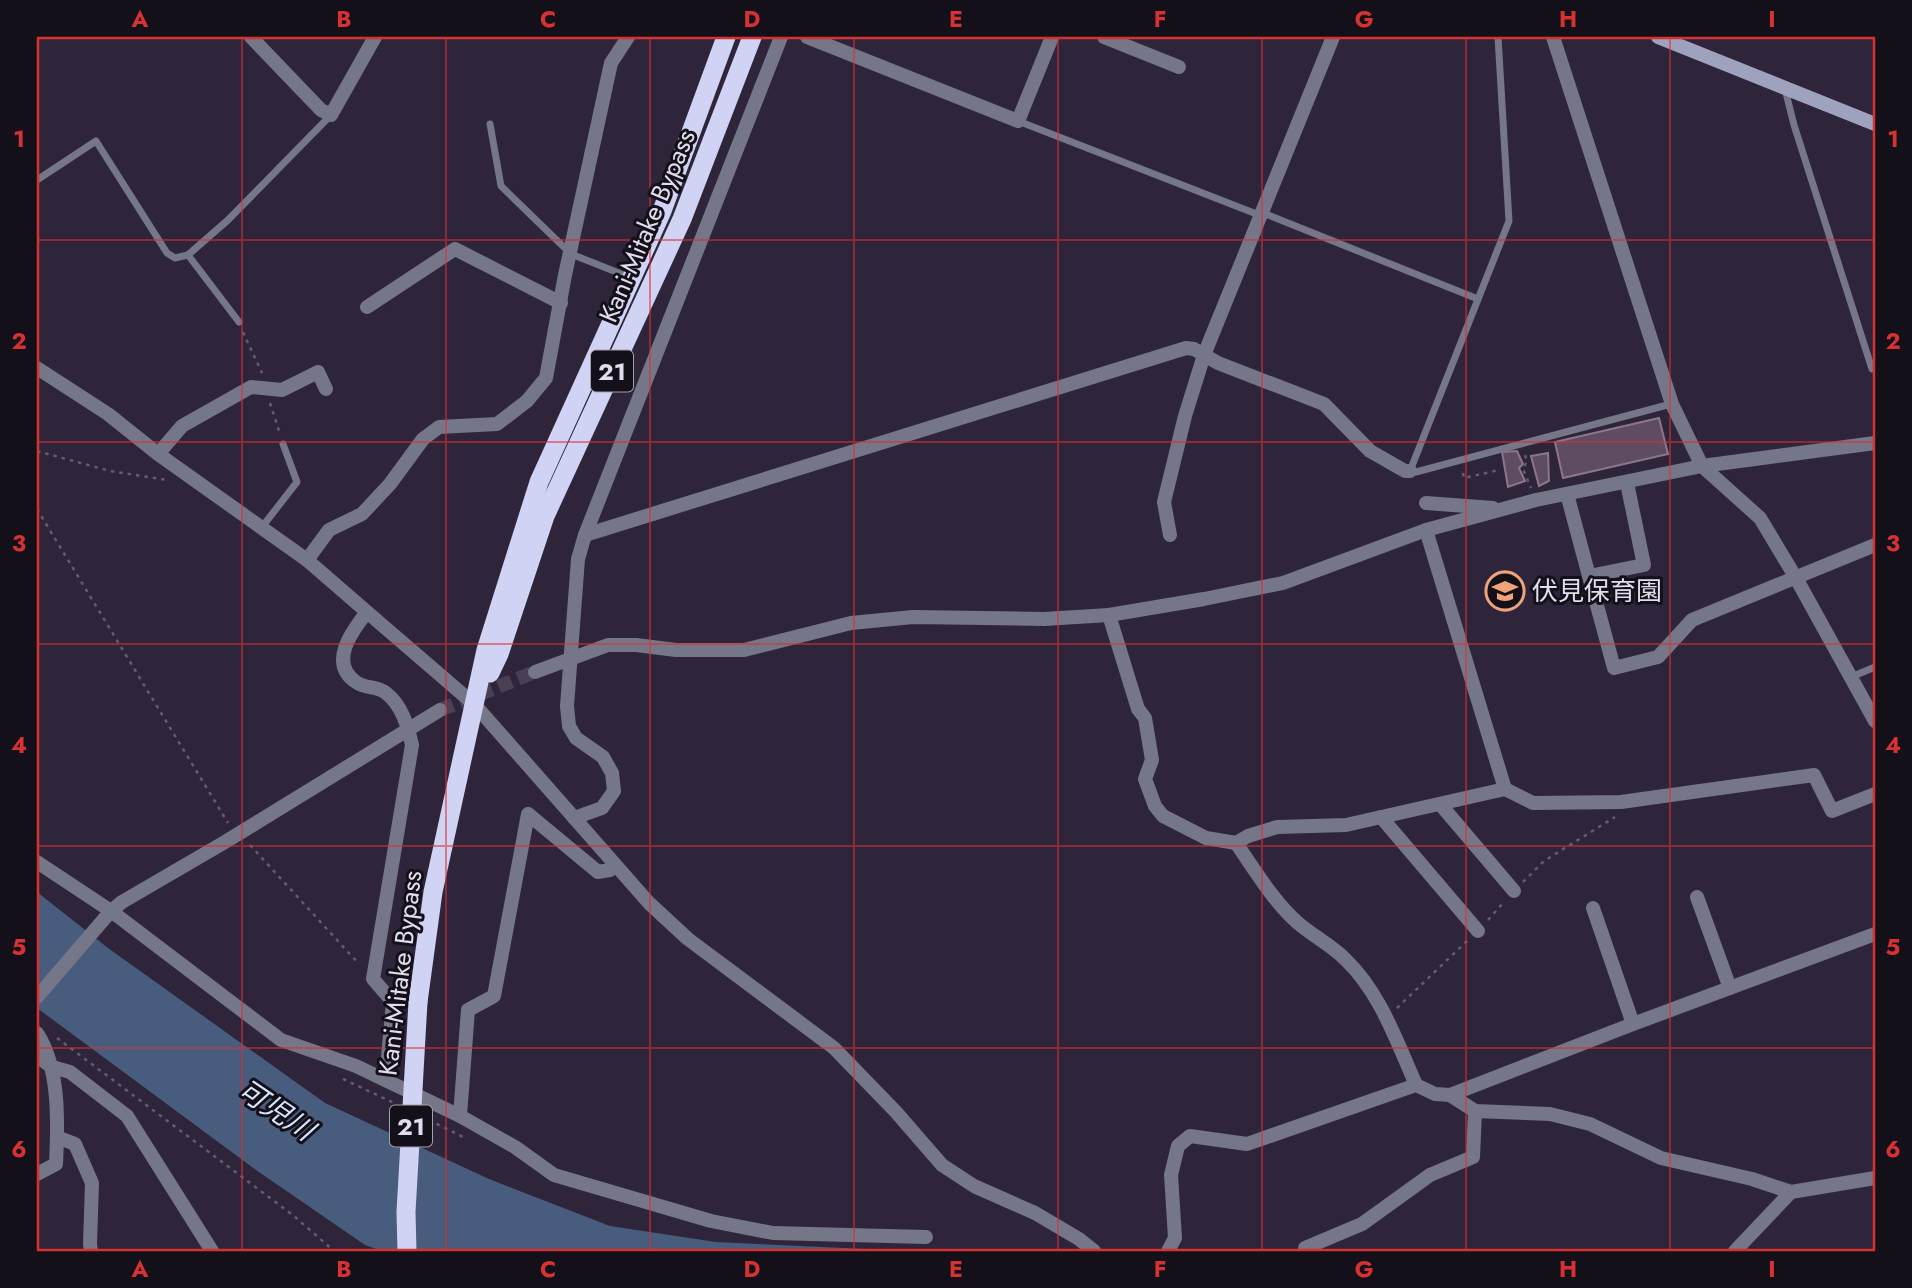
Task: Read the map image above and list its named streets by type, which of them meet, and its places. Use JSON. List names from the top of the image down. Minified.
{"streets":{"highway":["Kani-Mitake Bypass","21"]},"water":["可児川"],"places":{"school or university":["伏見保育園"]},"grid":{"columns":["A","B","C","D","E","F","G","H","I"],"rows":["1","2","3","4","5","6"]}}
